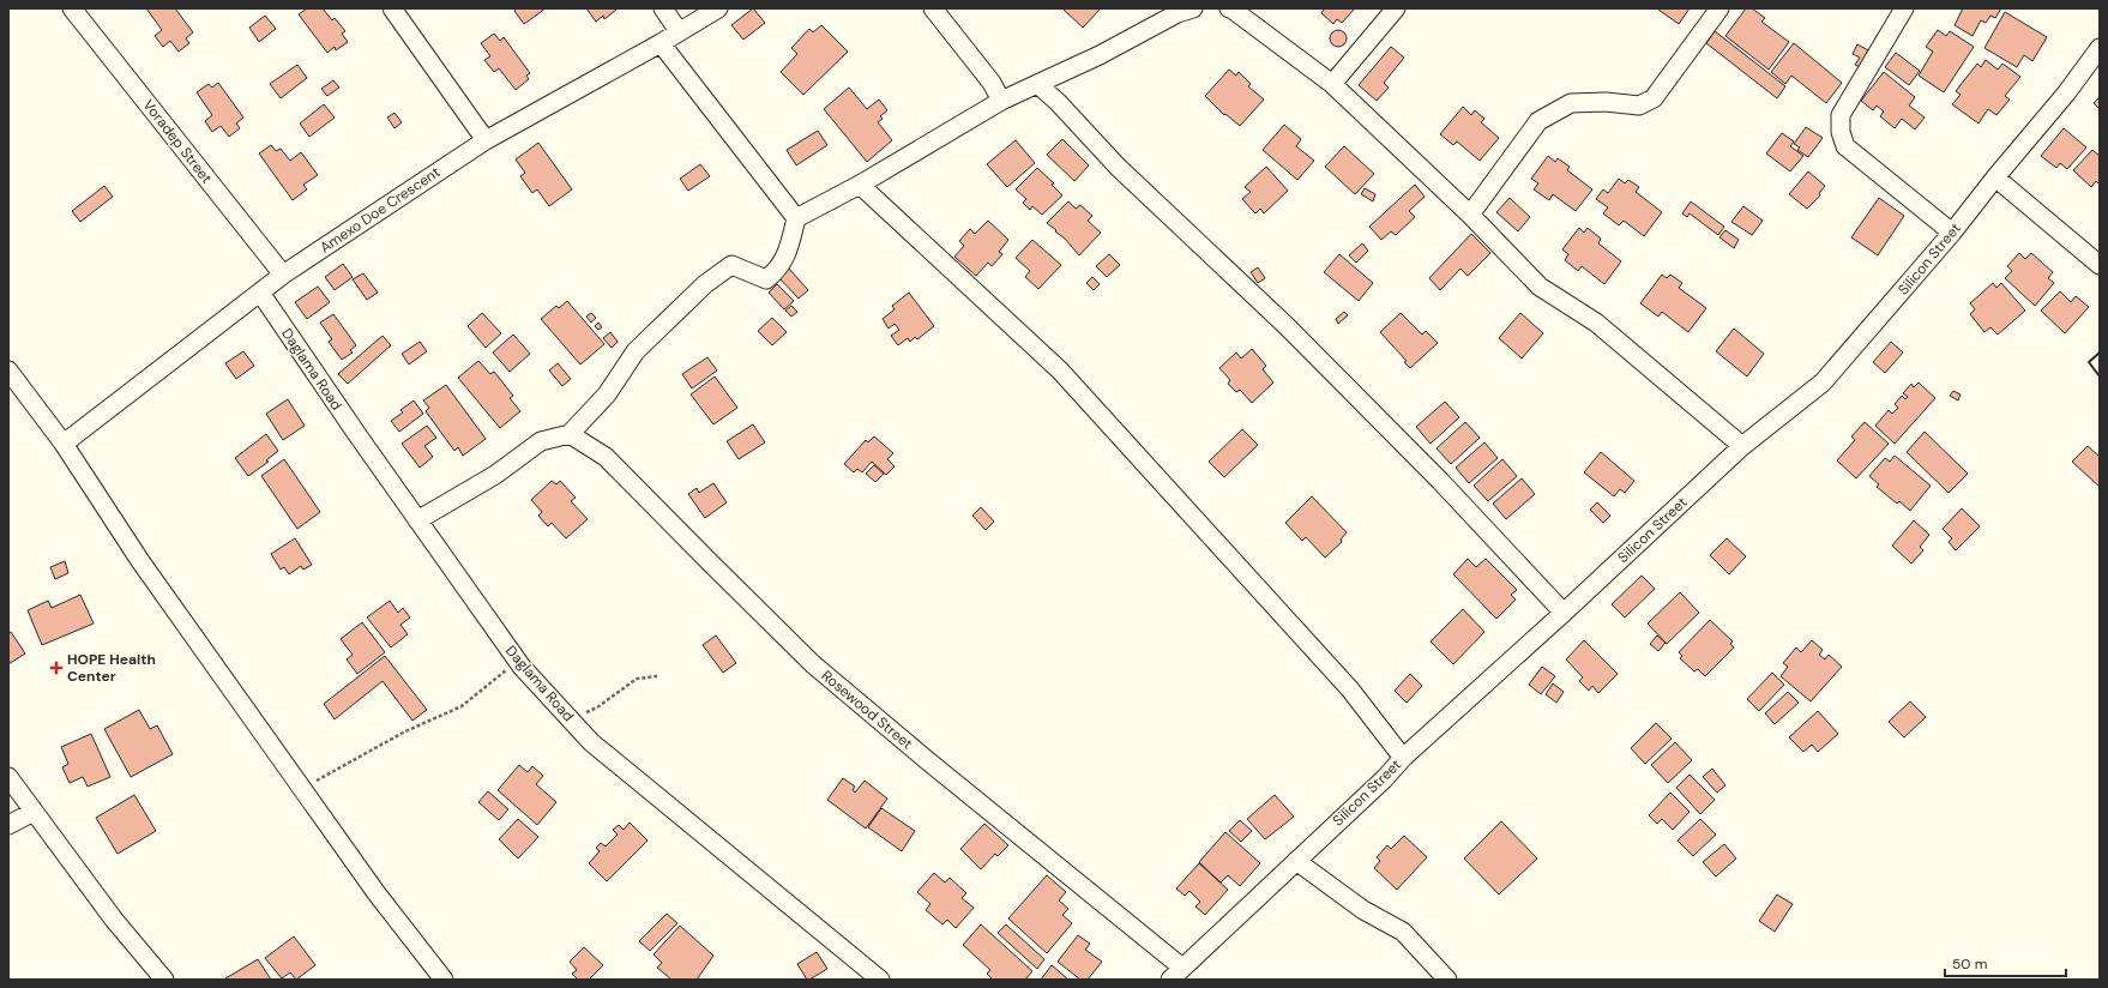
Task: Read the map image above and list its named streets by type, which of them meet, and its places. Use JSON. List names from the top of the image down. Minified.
{"streets":{"street":["Voradep Street","Amexo Doe Crescent","Silicon Street","Daglama Road","Rosewood Street"]},"crossings":[["Voradep Street","Amexo Doe Crescent"],["Amexo Doe Crescent","Daglama Road"],["Silicon Street","Rosewood Street"]],"places":{"health":["HOPE Health Center"]},"scale_bar":"50 m"}
